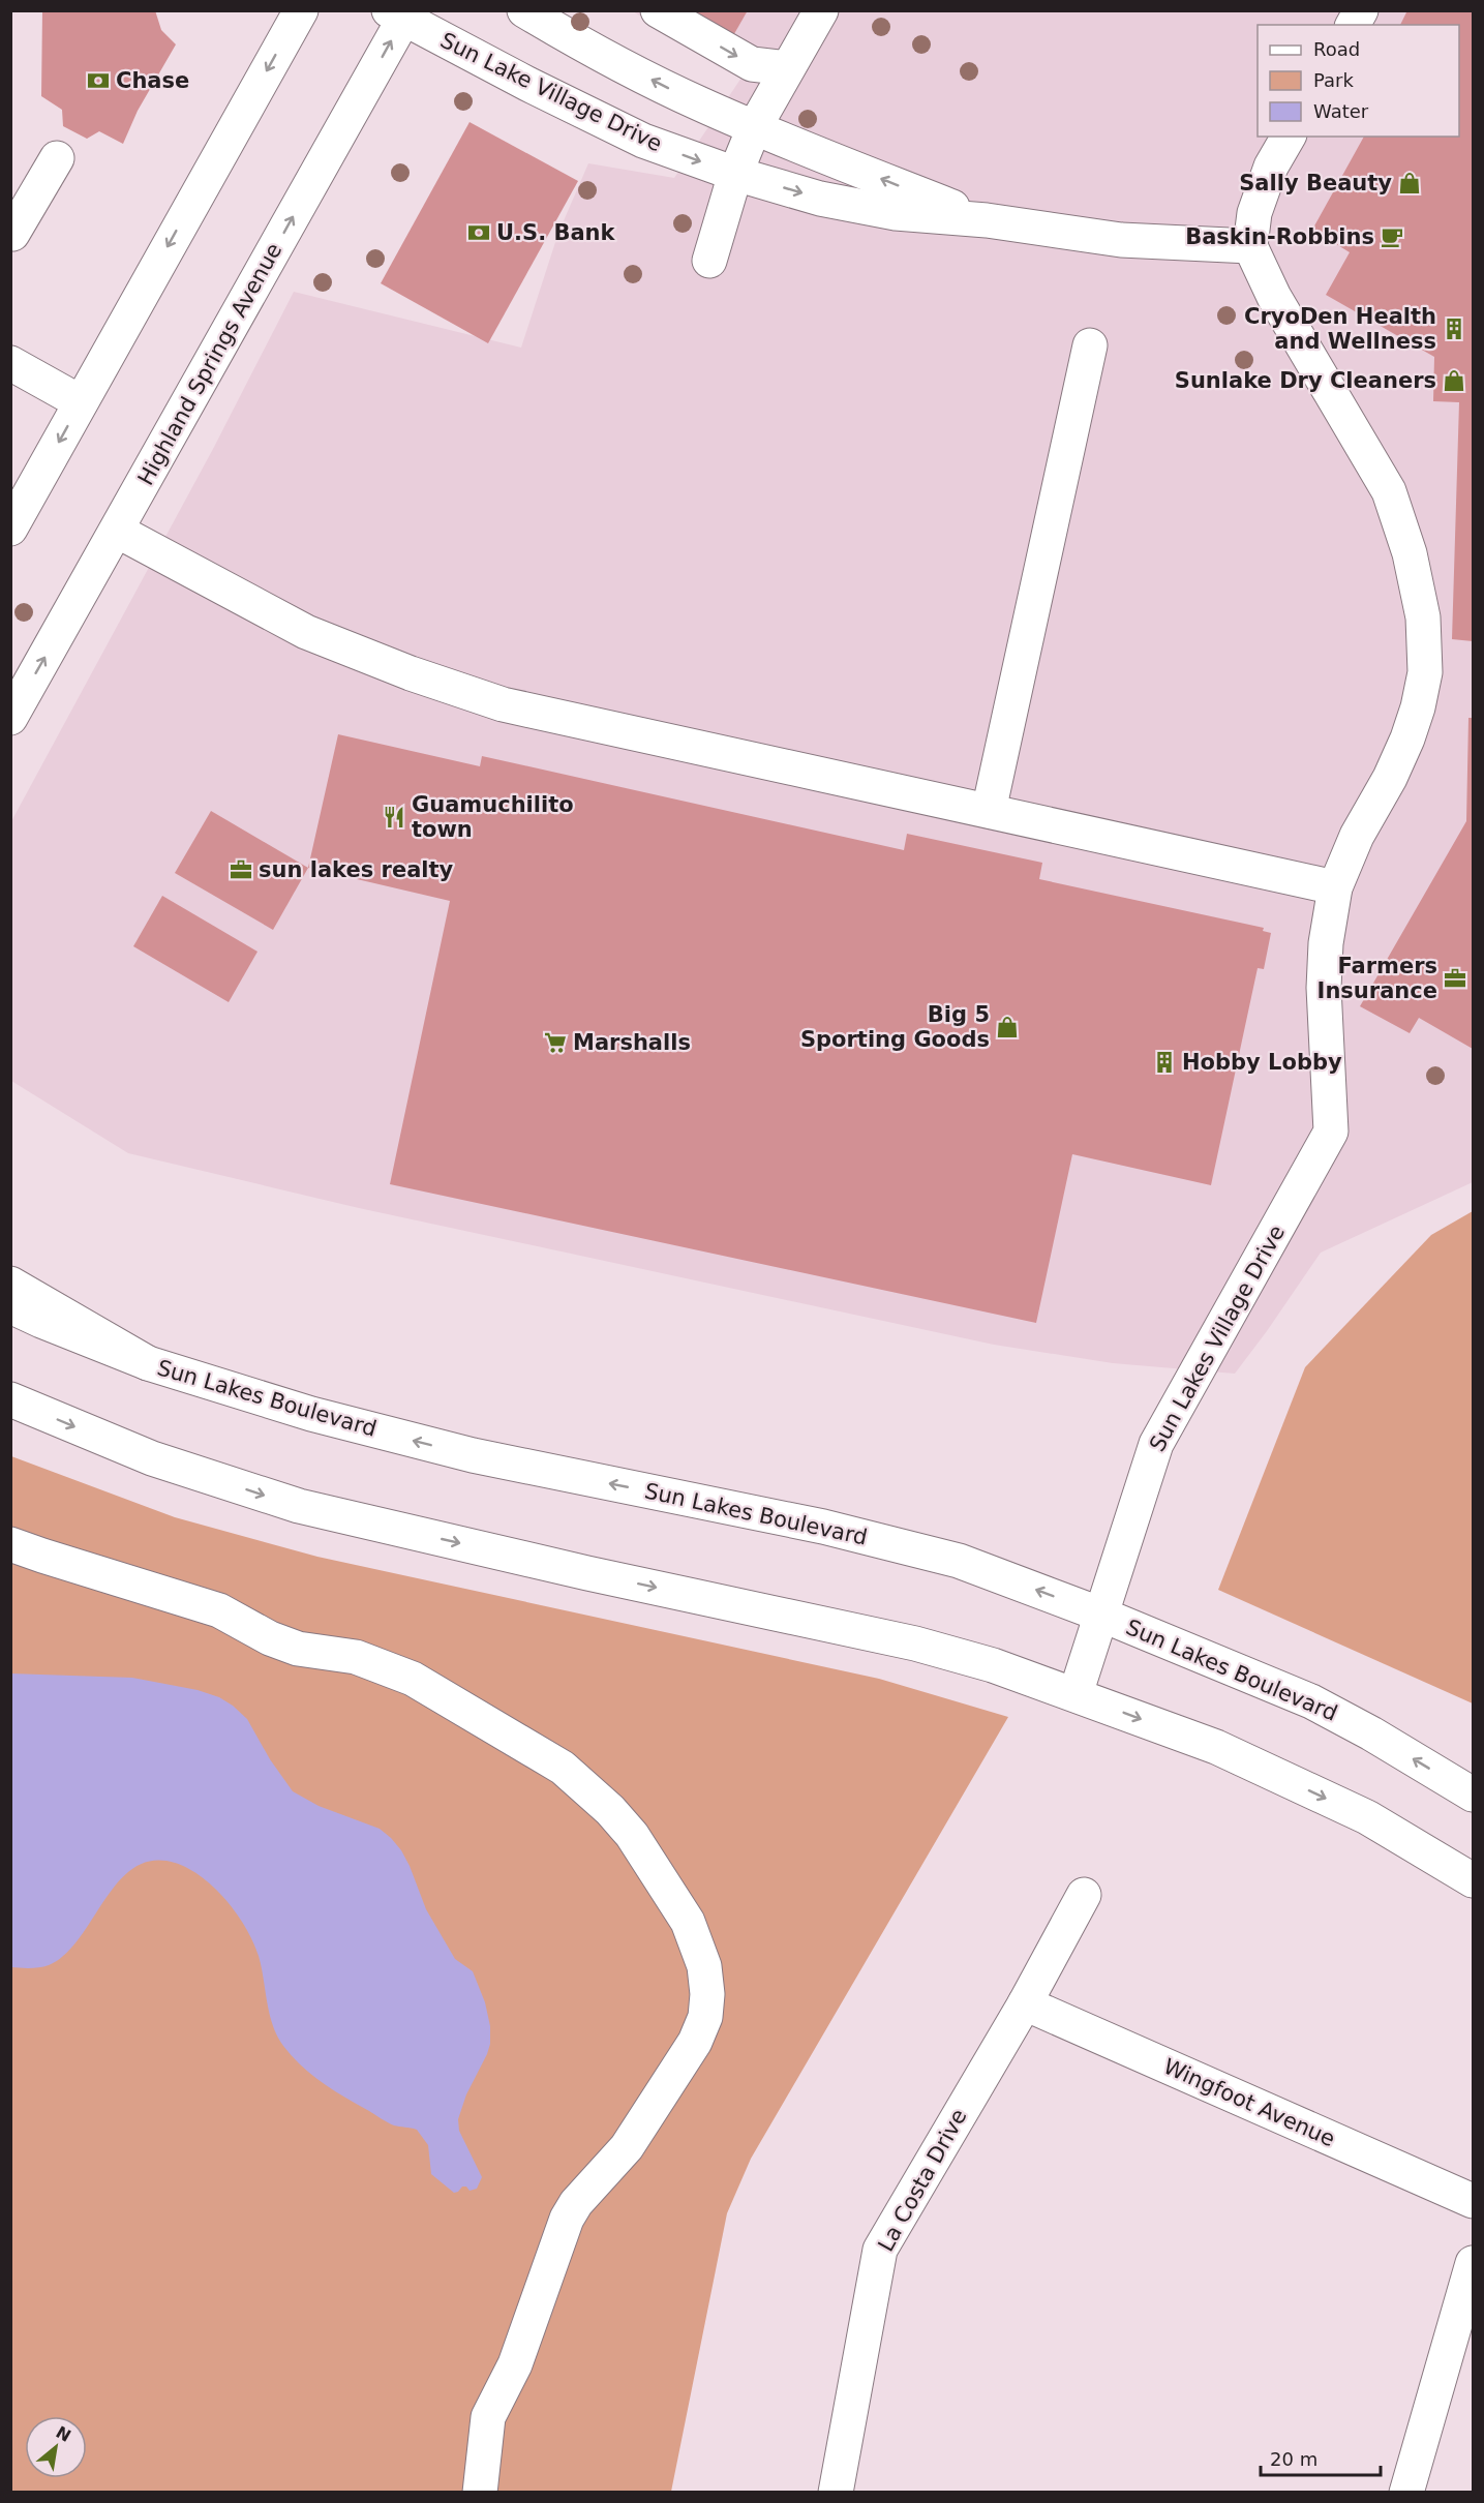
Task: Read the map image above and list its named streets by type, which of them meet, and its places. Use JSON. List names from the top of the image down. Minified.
{"streets":{"street":["Sun Lake Village Drive","Highland Springs Avenue","Sun Lakes Village Drive","Sun Lakes Boulevard","Wingfoot Avenue","La Costa Drive"]},"crossings":[["Sun Lake Village Drive","Highland Springs Avenue"],["Sun Lakes Village Drive","Sun Lakes Boulevard"],["Wingfoot Avenue","La Costa Drive"]],"places":{"bank":["Chase","U.S. Bank"],"shop":["Sally Beauty","Sunlake Dry Cleaners","Big 5 Sporting Goods"],"cafe":["Baskin-Robbins"],"building":["CryoDen Health and Wellness","Hobby Lobby"],"restaurant":["Guamuchilito town"],"office":["sun lakes realty","Farmers Insurance"],"supermarket":["Marshalls"]},"legend":["Road","Park","Water"],"scale_bar":"20 m","north":"top right"}
